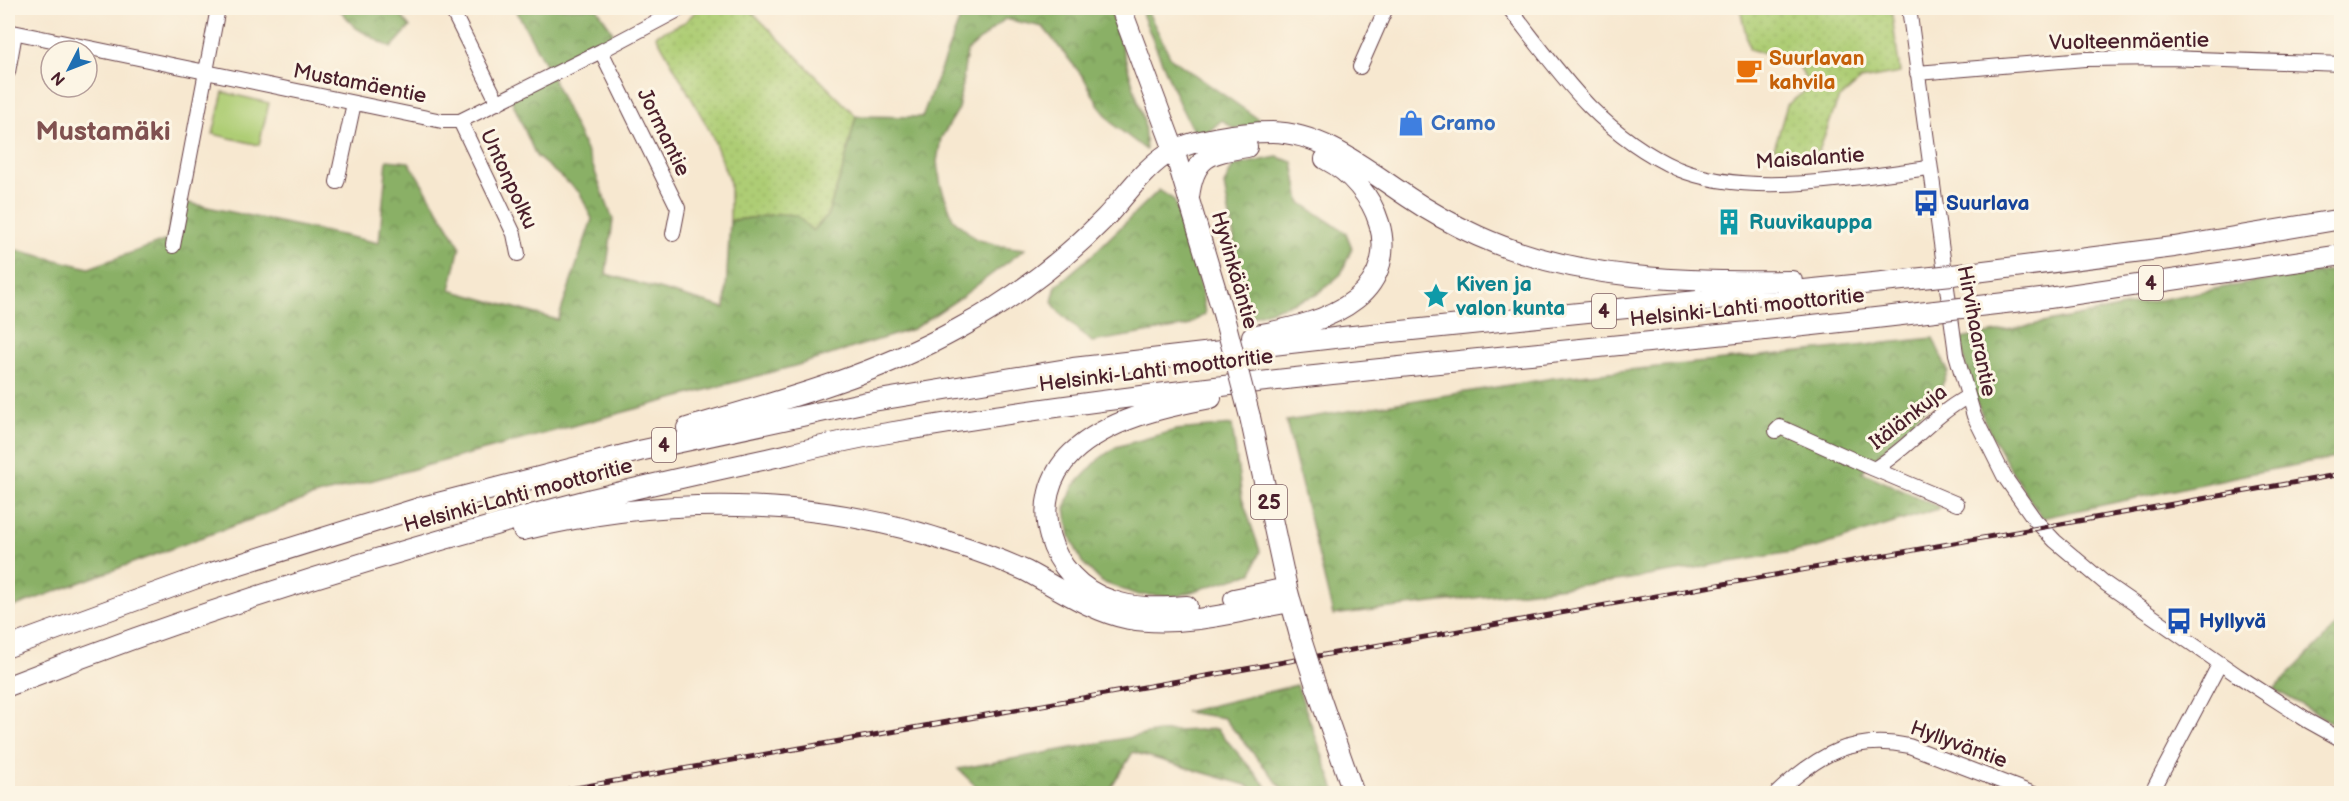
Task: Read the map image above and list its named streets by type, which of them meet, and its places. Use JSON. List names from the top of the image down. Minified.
{"streets":{"highway":["Hyvinkääntie","4","Helsinki-Lahti moottoritie","25"],"street":["Vuolteenmäentie","Mustamäentie","Jormantie","Maisalantie","Untonpolku","Hirvihaarantie","Itälänkuja","Hyllyväntie"]},"crossings":[["Vuolteenmäentie","Hirvihaarantie"],["Mustamäentie","Untonpolku"],["Maisalantie","Hirvihaarantie"],["Hirvihaarantie","Itälänkuja"]],"districts":["Mustamäki"],"places":{"cafe":["Suurlavan kahvila"],"shop":["Cramo"],"bus stop":["Suurlava","Hyllyvä"],"building":["Ruuvikauppa"],"place":["Kiven ja valon kunta"]},"north":"bottom left"}
